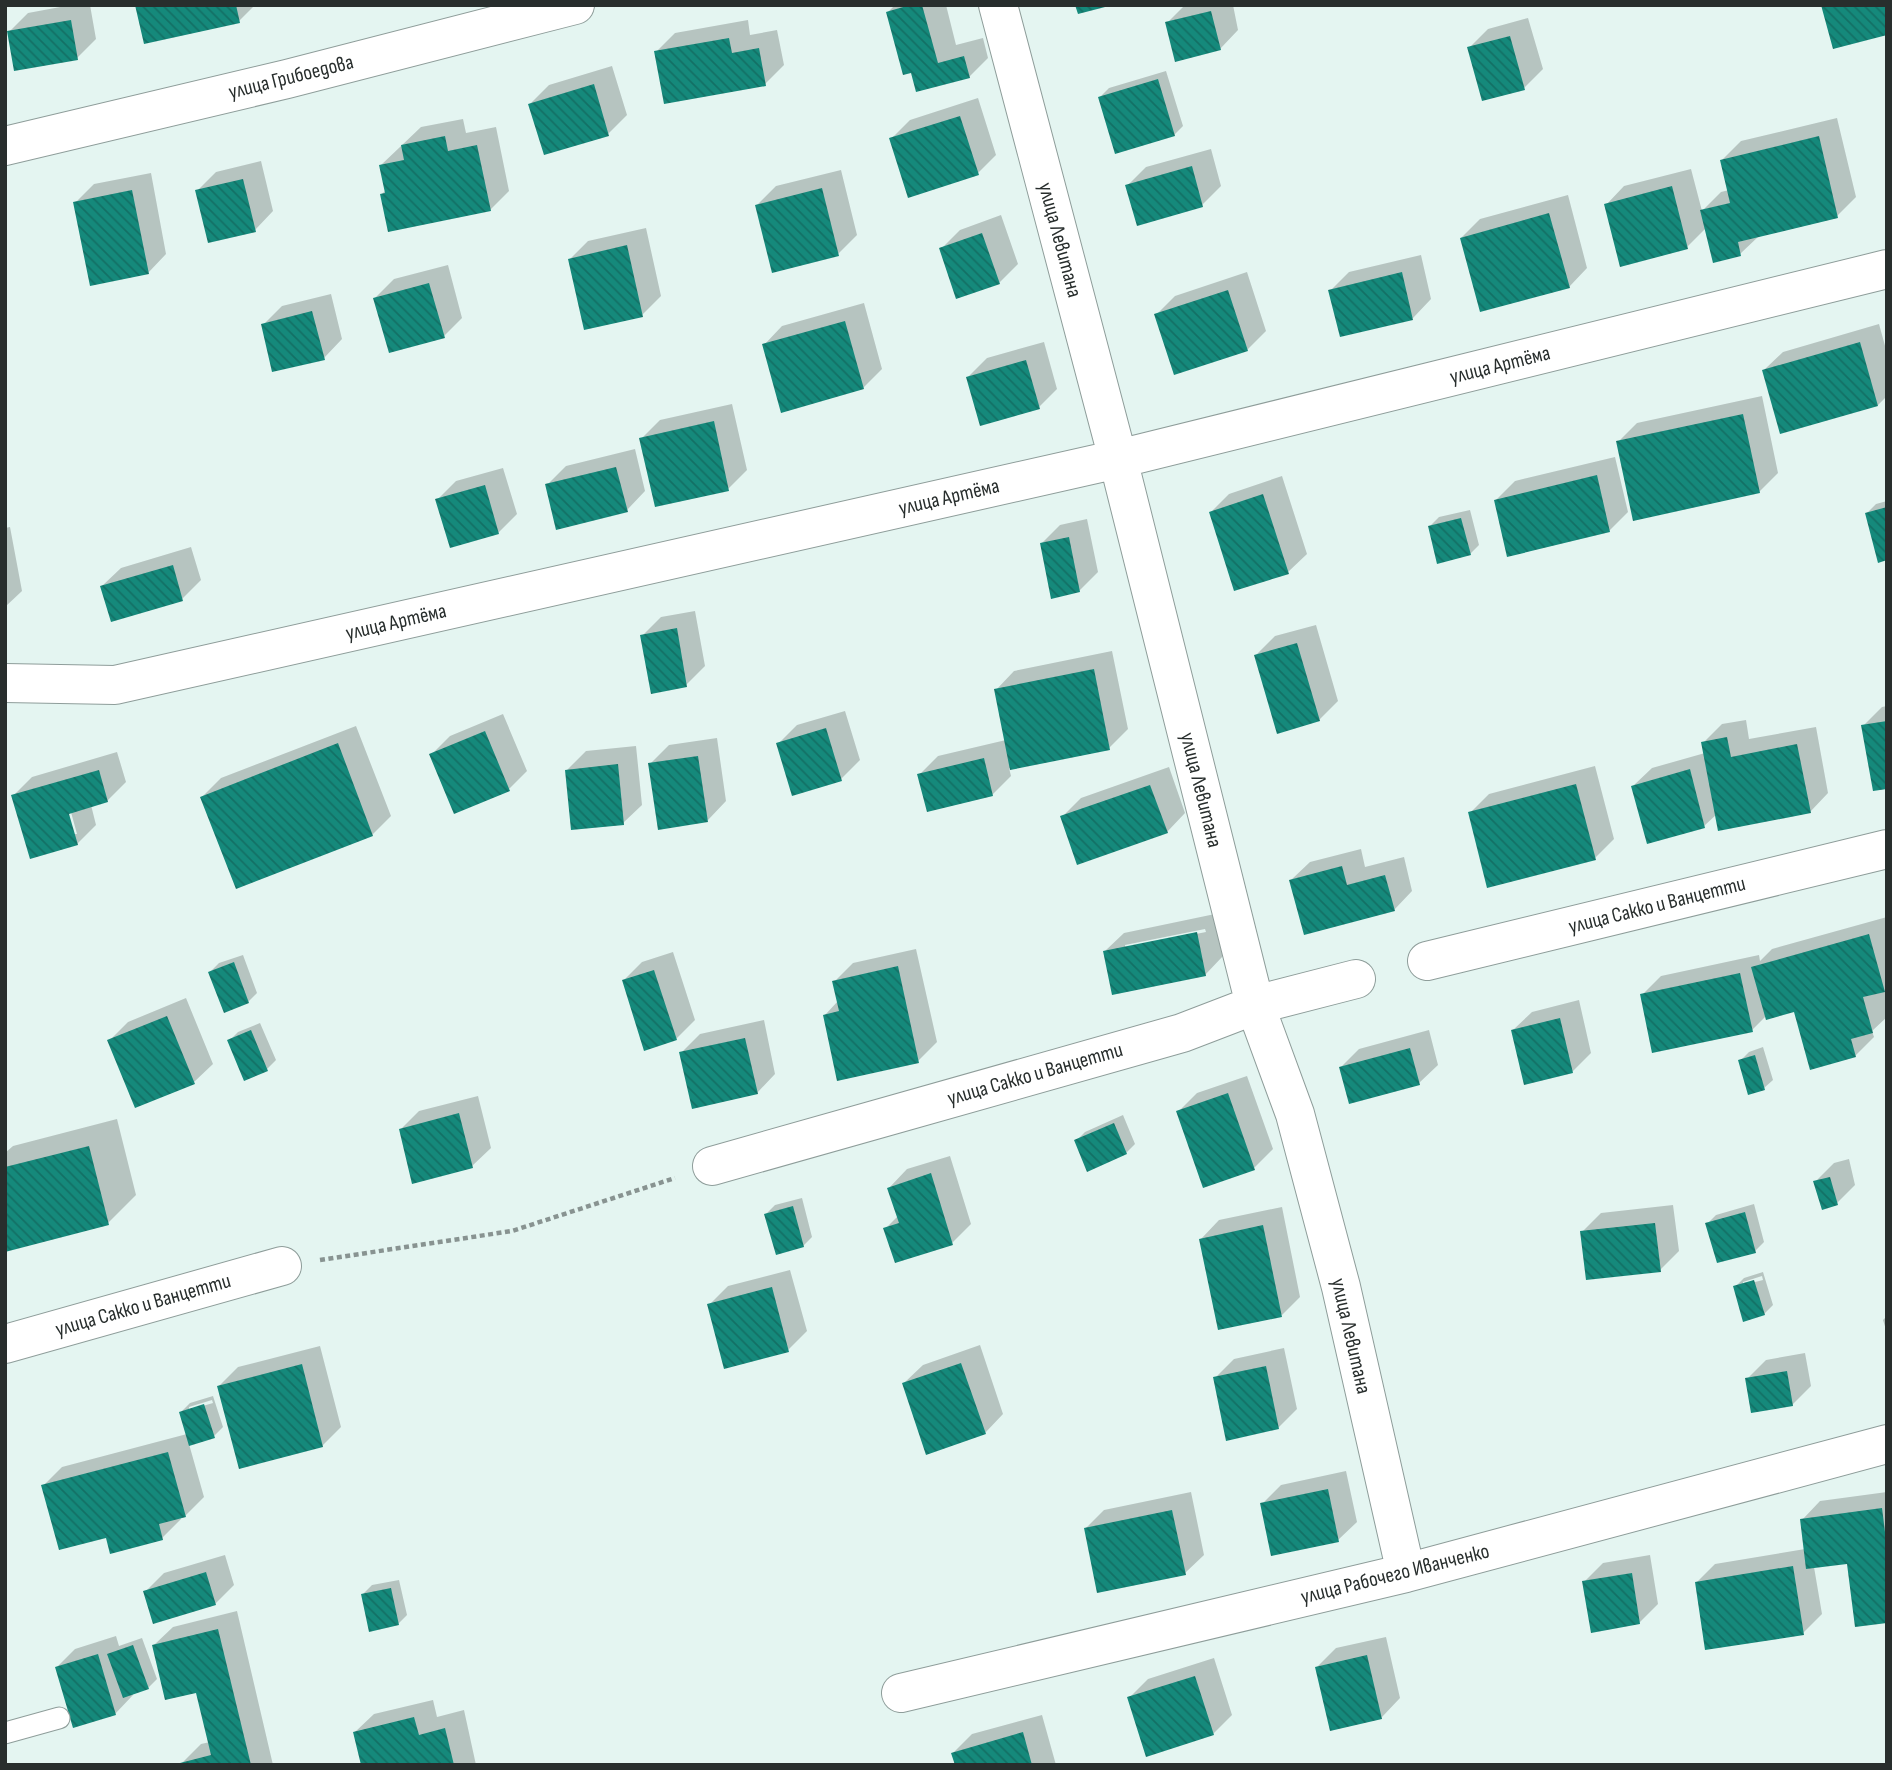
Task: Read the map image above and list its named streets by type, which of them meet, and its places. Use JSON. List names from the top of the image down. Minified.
{"streets":{"street":["улица Грибоедова","улица Левитана","улица Артёма","улица Сакко и Ванцетти","улица Рабочего Иванченко"]},"crossings":[["улица Левитана","улица Артёма"],["улица Левитана","улица Сакко и Ванцетти"],["улица Левитана","улица Рабочего Иванченко"]]}
